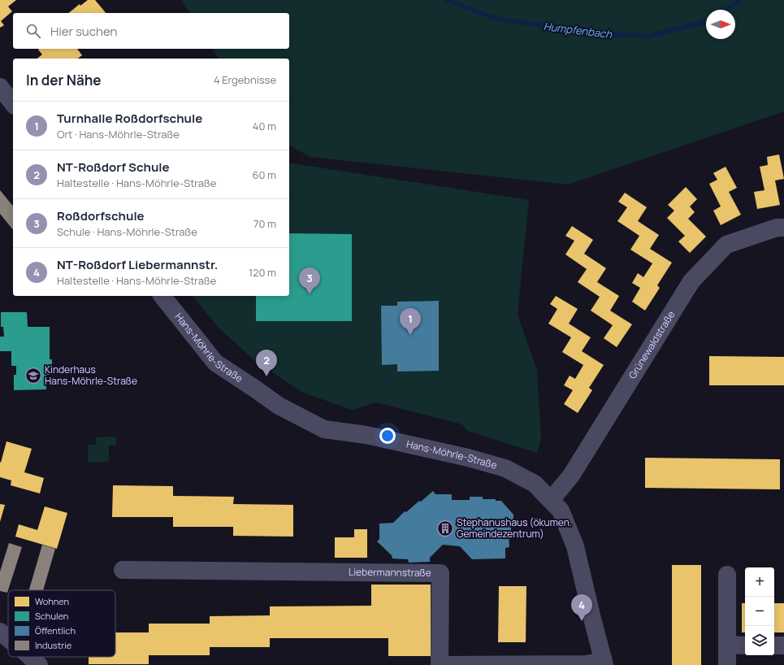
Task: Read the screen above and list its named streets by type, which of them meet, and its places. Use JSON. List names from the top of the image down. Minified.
{"streets":{"street":["Grünewaldstraße","Hans-Möhrle-Straße","Liebermannstraße"]},"crossings":[["Grünewaldstraße","Hans-Möhrle-Straße"],["Hans-Möhrle-Straße","Liebermannstraße"]],"water":["Humpfenbach"],"places":{"school or university":["Kinderhaus Hans-Möhrle-Straße"],"building":["Stephanushaus (ökumen. Gemeindezentrum)"]},"legend":["Wohnen","Schulen","Öffentlich","Industrie"],"north":"right","page":{"search":"Hier suchen","heading":["In der Nähe","4 Ergebnisse"],"list":[{"mark":"1","name":"Turnhalle Roßdorfschule","note":"Ort · Hans-Möhrle-Straße","value":"40 m"},{"mark":"2","name":"NT-Roßdorf Schule","note":"Haltestelle · Hans-Möhrle-Straße","value":"60 m"},{"mark":"3","name":"Roßdorfschule","note":"Schule · Hans-Möhrle-Straße","value":"70 m"},{"mark":"4","name":"NT-Roßdorf Liebermannstr.","note":"Haltestelle · Hans-Möhrle-Straße","value":"120 m"}],"pins":["3","1","2","4"],"map_buttons":["+","−"]}}
